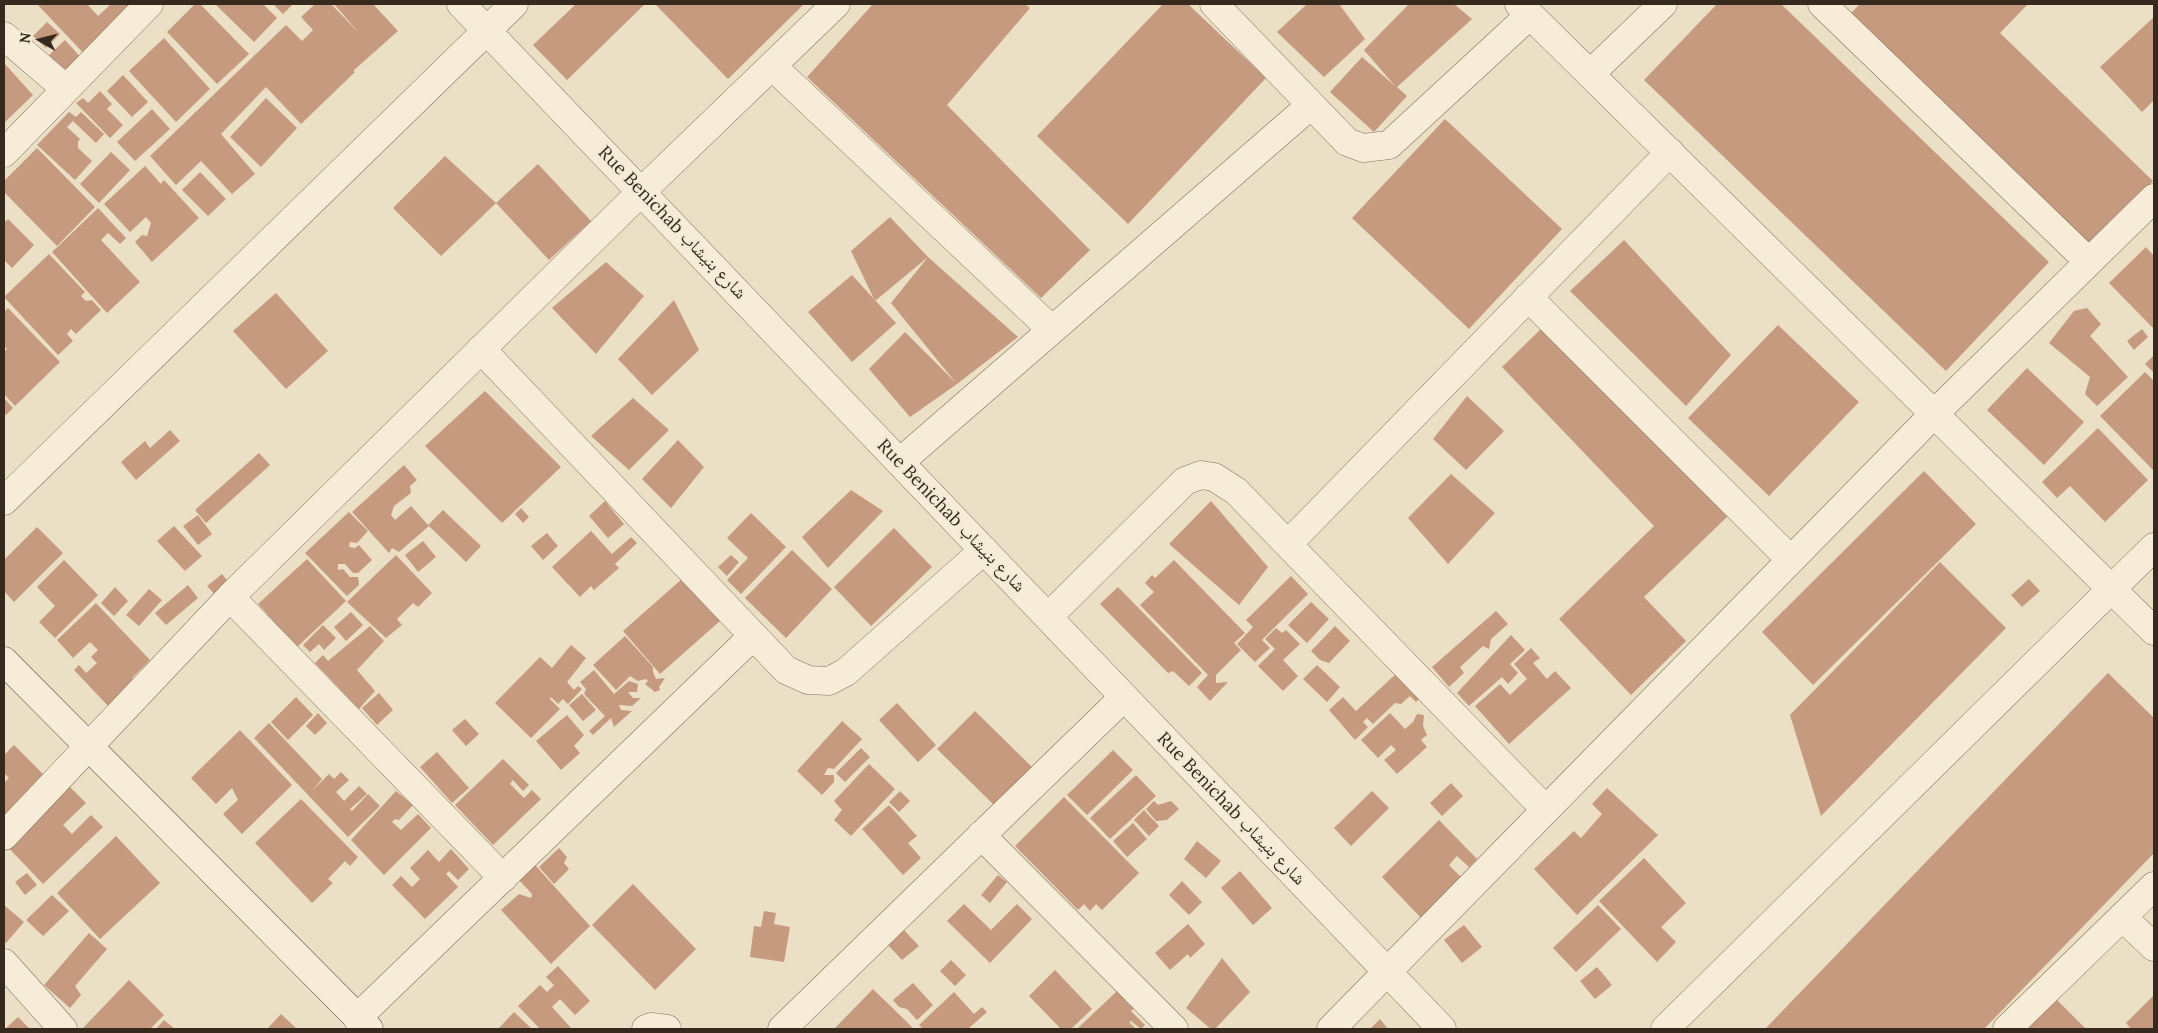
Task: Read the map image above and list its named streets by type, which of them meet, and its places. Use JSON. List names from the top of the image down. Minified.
{"streets":{"street":["Rue Benichab شارع بنيشاب"]},"north":"left"}
